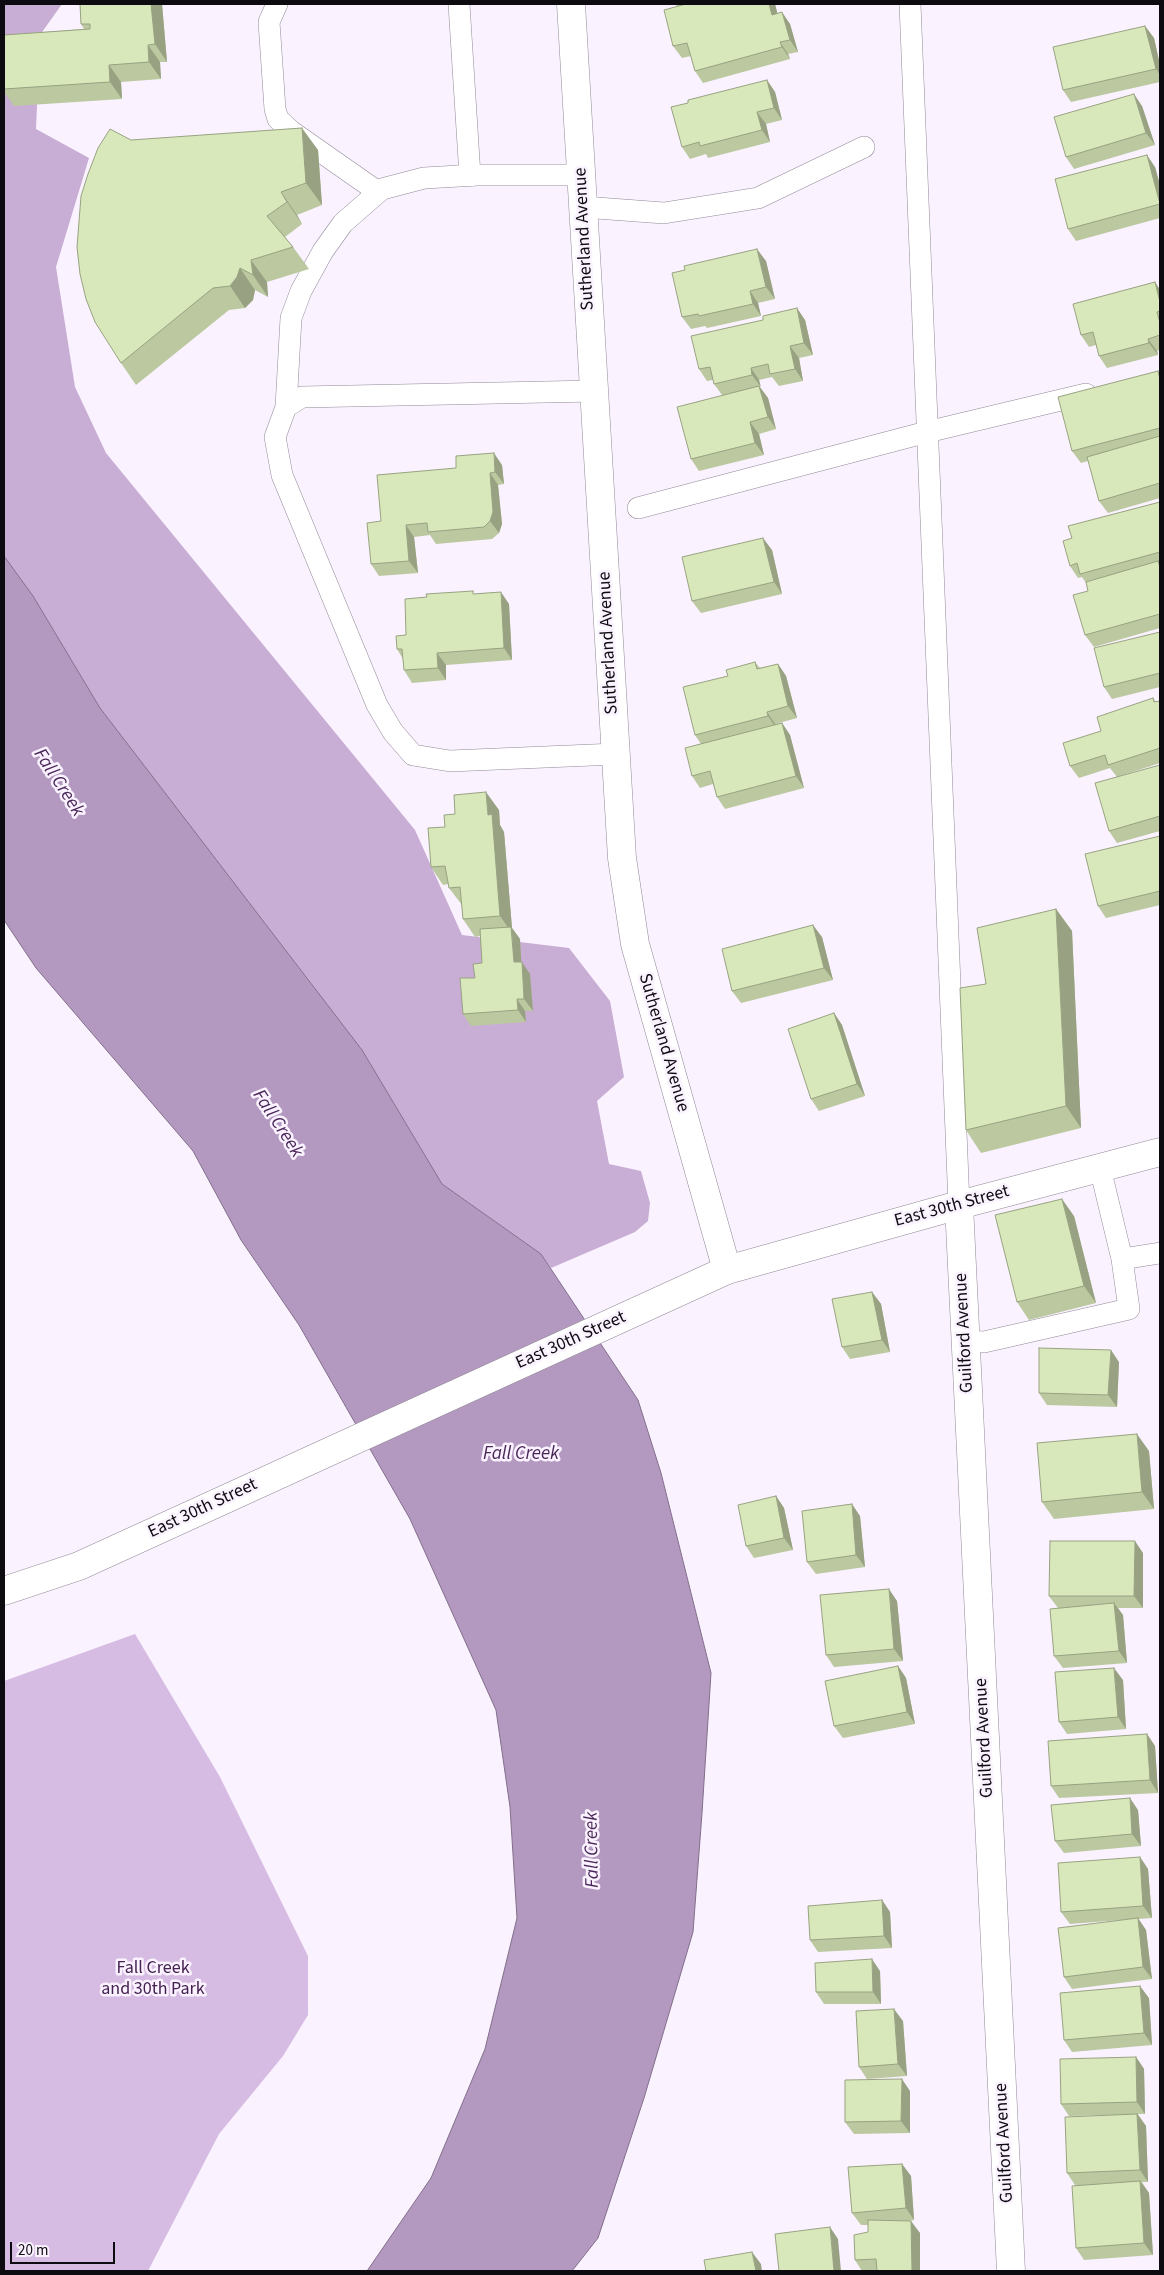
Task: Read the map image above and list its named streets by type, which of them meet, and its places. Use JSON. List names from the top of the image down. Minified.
{"streets":{"street":["Sutherland Avenue","East 30th Street","Guilford Avenue"]},"crossings":[["Sutherland Avenue","East 30th Street"],["East 30th Street","Guilford Avenue"]],"water":["Fall Creek"],"parks":["Fall Creek and 30th Park"],"scale_bar":"20 m"}
